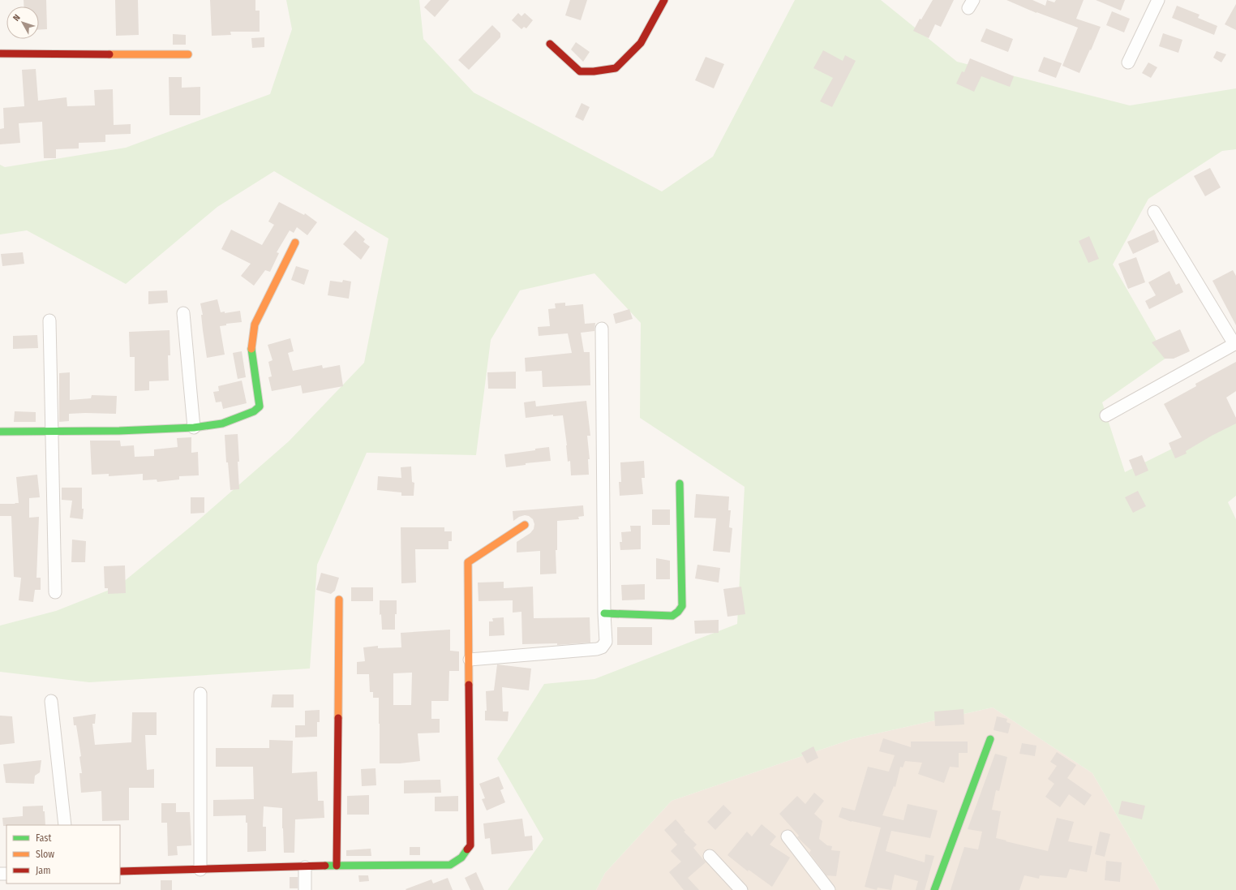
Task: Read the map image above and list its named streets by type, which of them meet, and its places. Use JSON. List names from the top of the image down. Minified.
{"legend":["Fast","Slow","Jam"],"north":"top left"}
